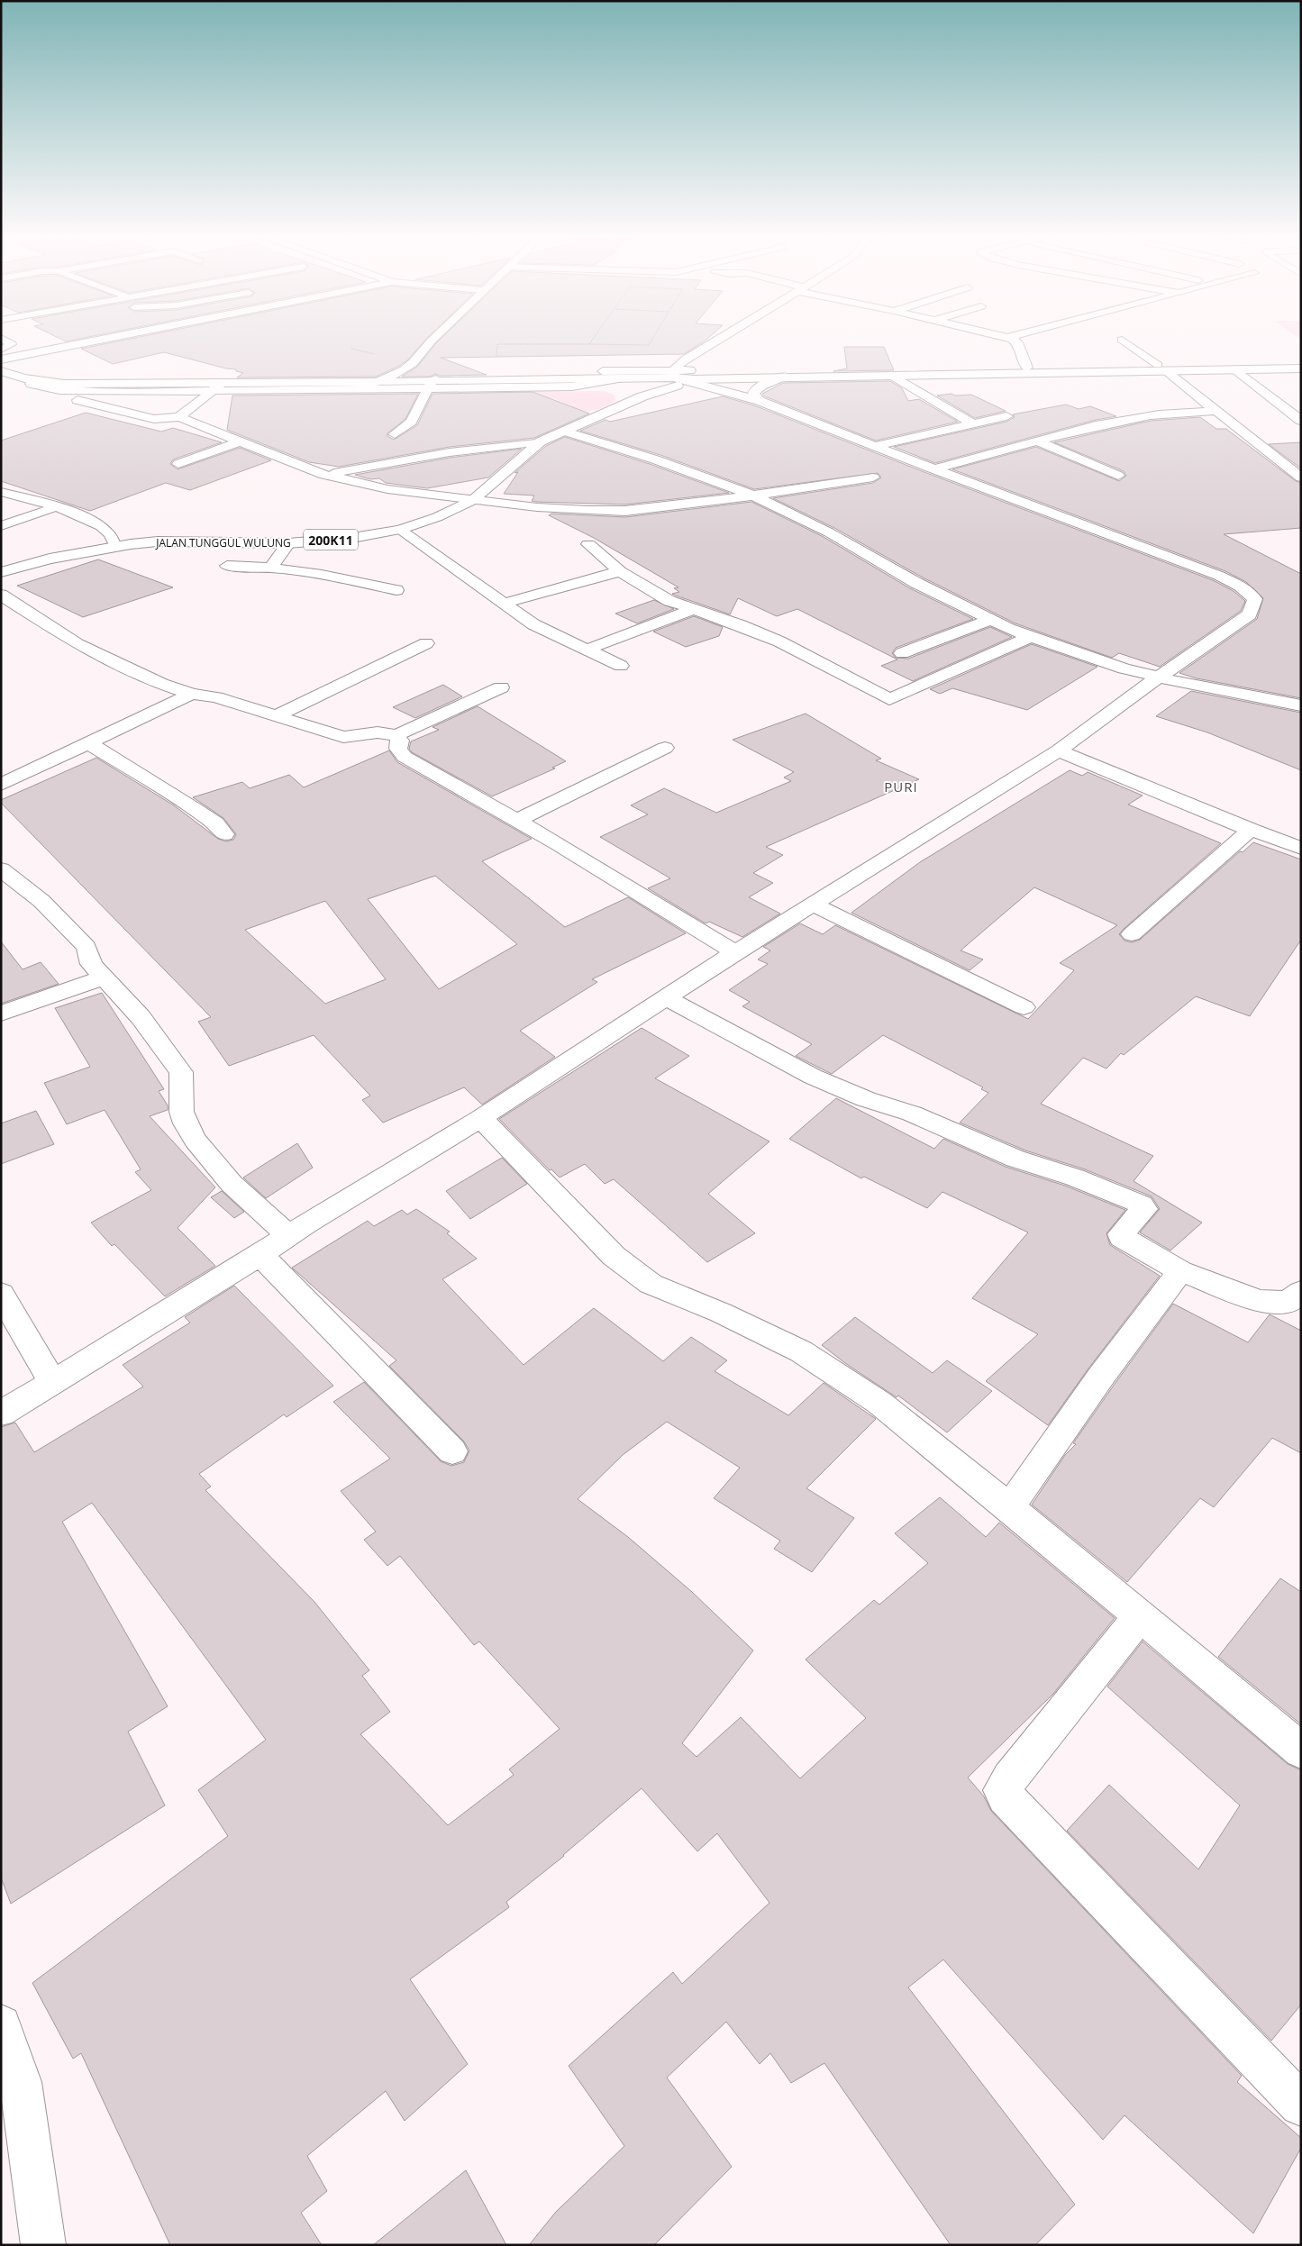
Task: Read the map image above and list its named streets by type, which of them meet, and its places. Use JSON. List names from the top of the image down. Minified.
{"streets":{"street":["200K11","JALAN TUNGGUL WULUNG"]},"districts":["PURI"]}
